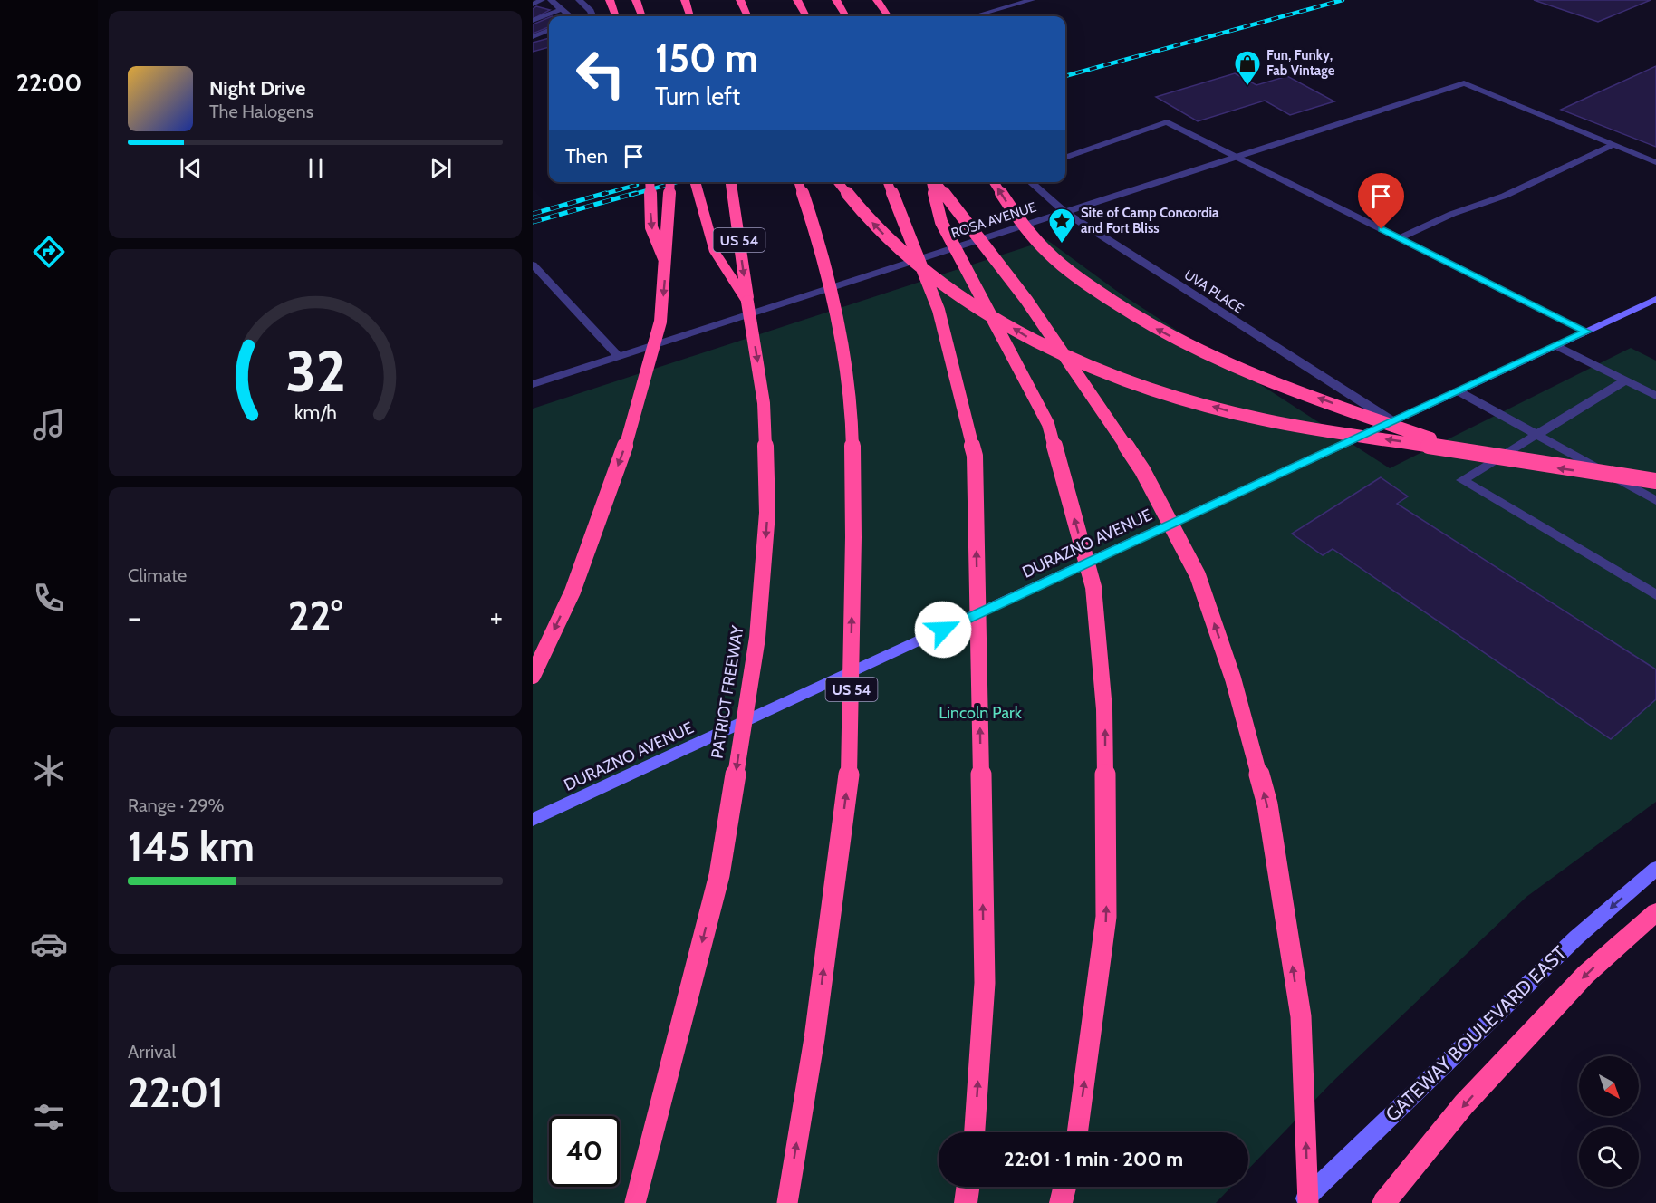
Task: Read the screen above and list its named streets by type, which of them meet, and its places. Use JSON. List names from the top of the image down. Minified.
{"streets":{"highway":["US 54","PATRIOT FREEWAY"],"street":["ROSA AVENUE","UVA PLACE","DURAZNO AVENUE","GATEWAY BOULEVARD EAST"]},"crossings":[["ROSA AVENUE","UVA PLACE"],["UVA PLACE","DURAZNO AVENUE"]],"one_way":["GATEWAY BOULEVARD EAST"],"parks":["Lincoln Park"],"places":{"shop":["Fun, Funky, Fab Vintage"],"place":["Site of Camp Concordia and Fort Bliss"]},"north":"bottom right","page":{"tabs":"22:00","turn":["150 m","Turn left"],"song":["Night Drive","The Halogens"],"then":"Then","tile":["Climate",["Range · 29%","145 km"],["Arrival","22:01"]],"heat":["−","22°","+"],"limit":"40","trip":"22:01 · 1 min · 200 m","gauge":["32","km/h"]}}
